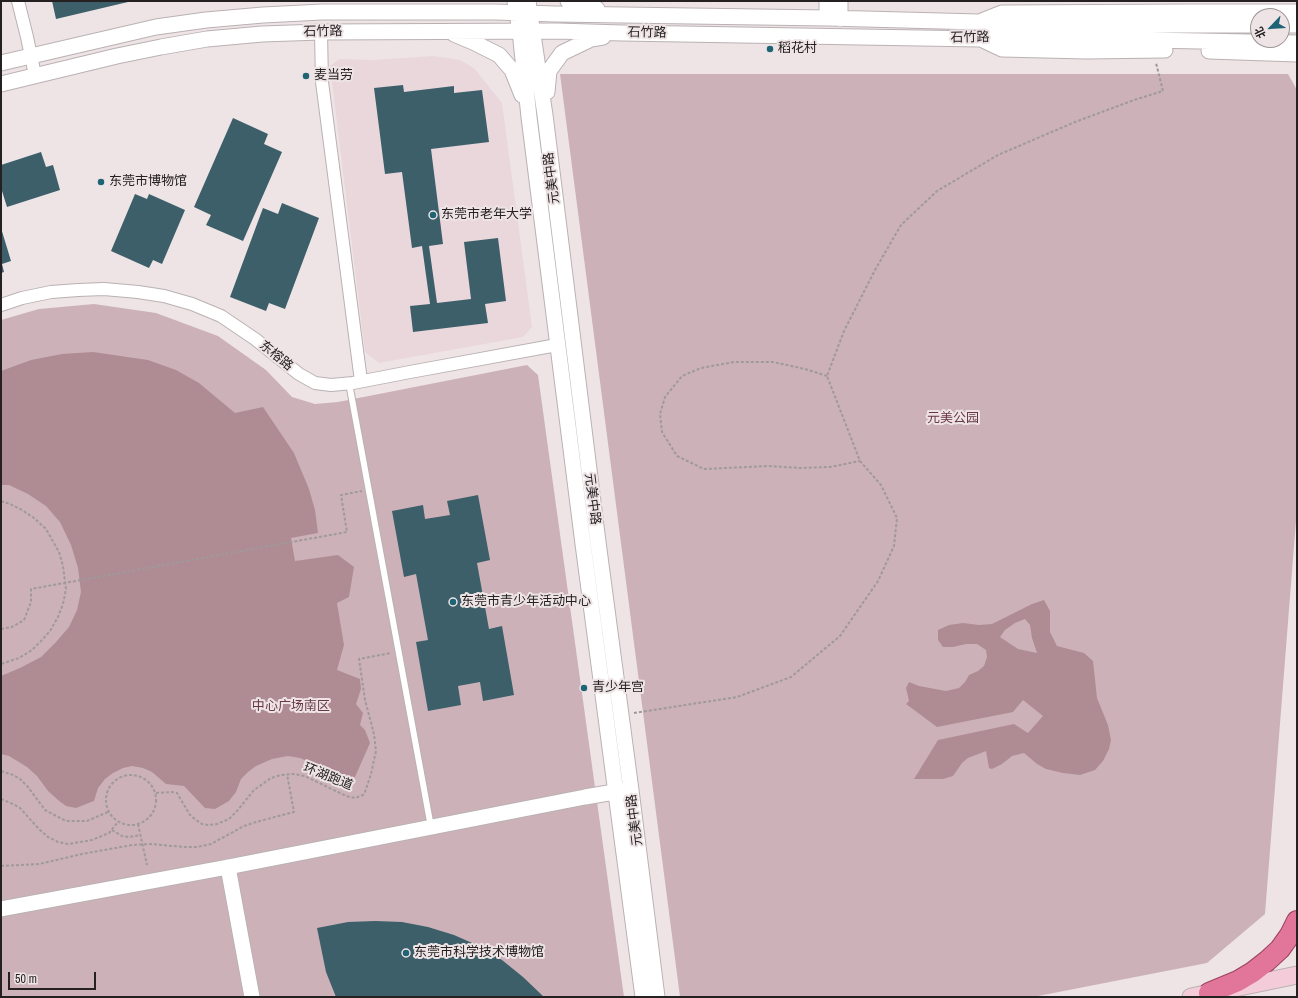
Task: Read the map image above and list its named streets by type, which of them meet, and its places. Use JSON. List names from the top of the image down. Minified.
{"streets":{"street":["石竹路","元美中路","东榕路"],"path":["环湖跑道"]},"crossings":[["石竹路","元美中路"],["元美中路","东榕路"]],"parks":["元美公园","中心广场南区"],"places":["稻花村","麦当劳","东莞市博物馆","东莞市老年大学","东莞市青少年活动中心","青少年宫","东莞市科学技术博物馆"],"scale_bar":"50 m","north":"bottom left"}
